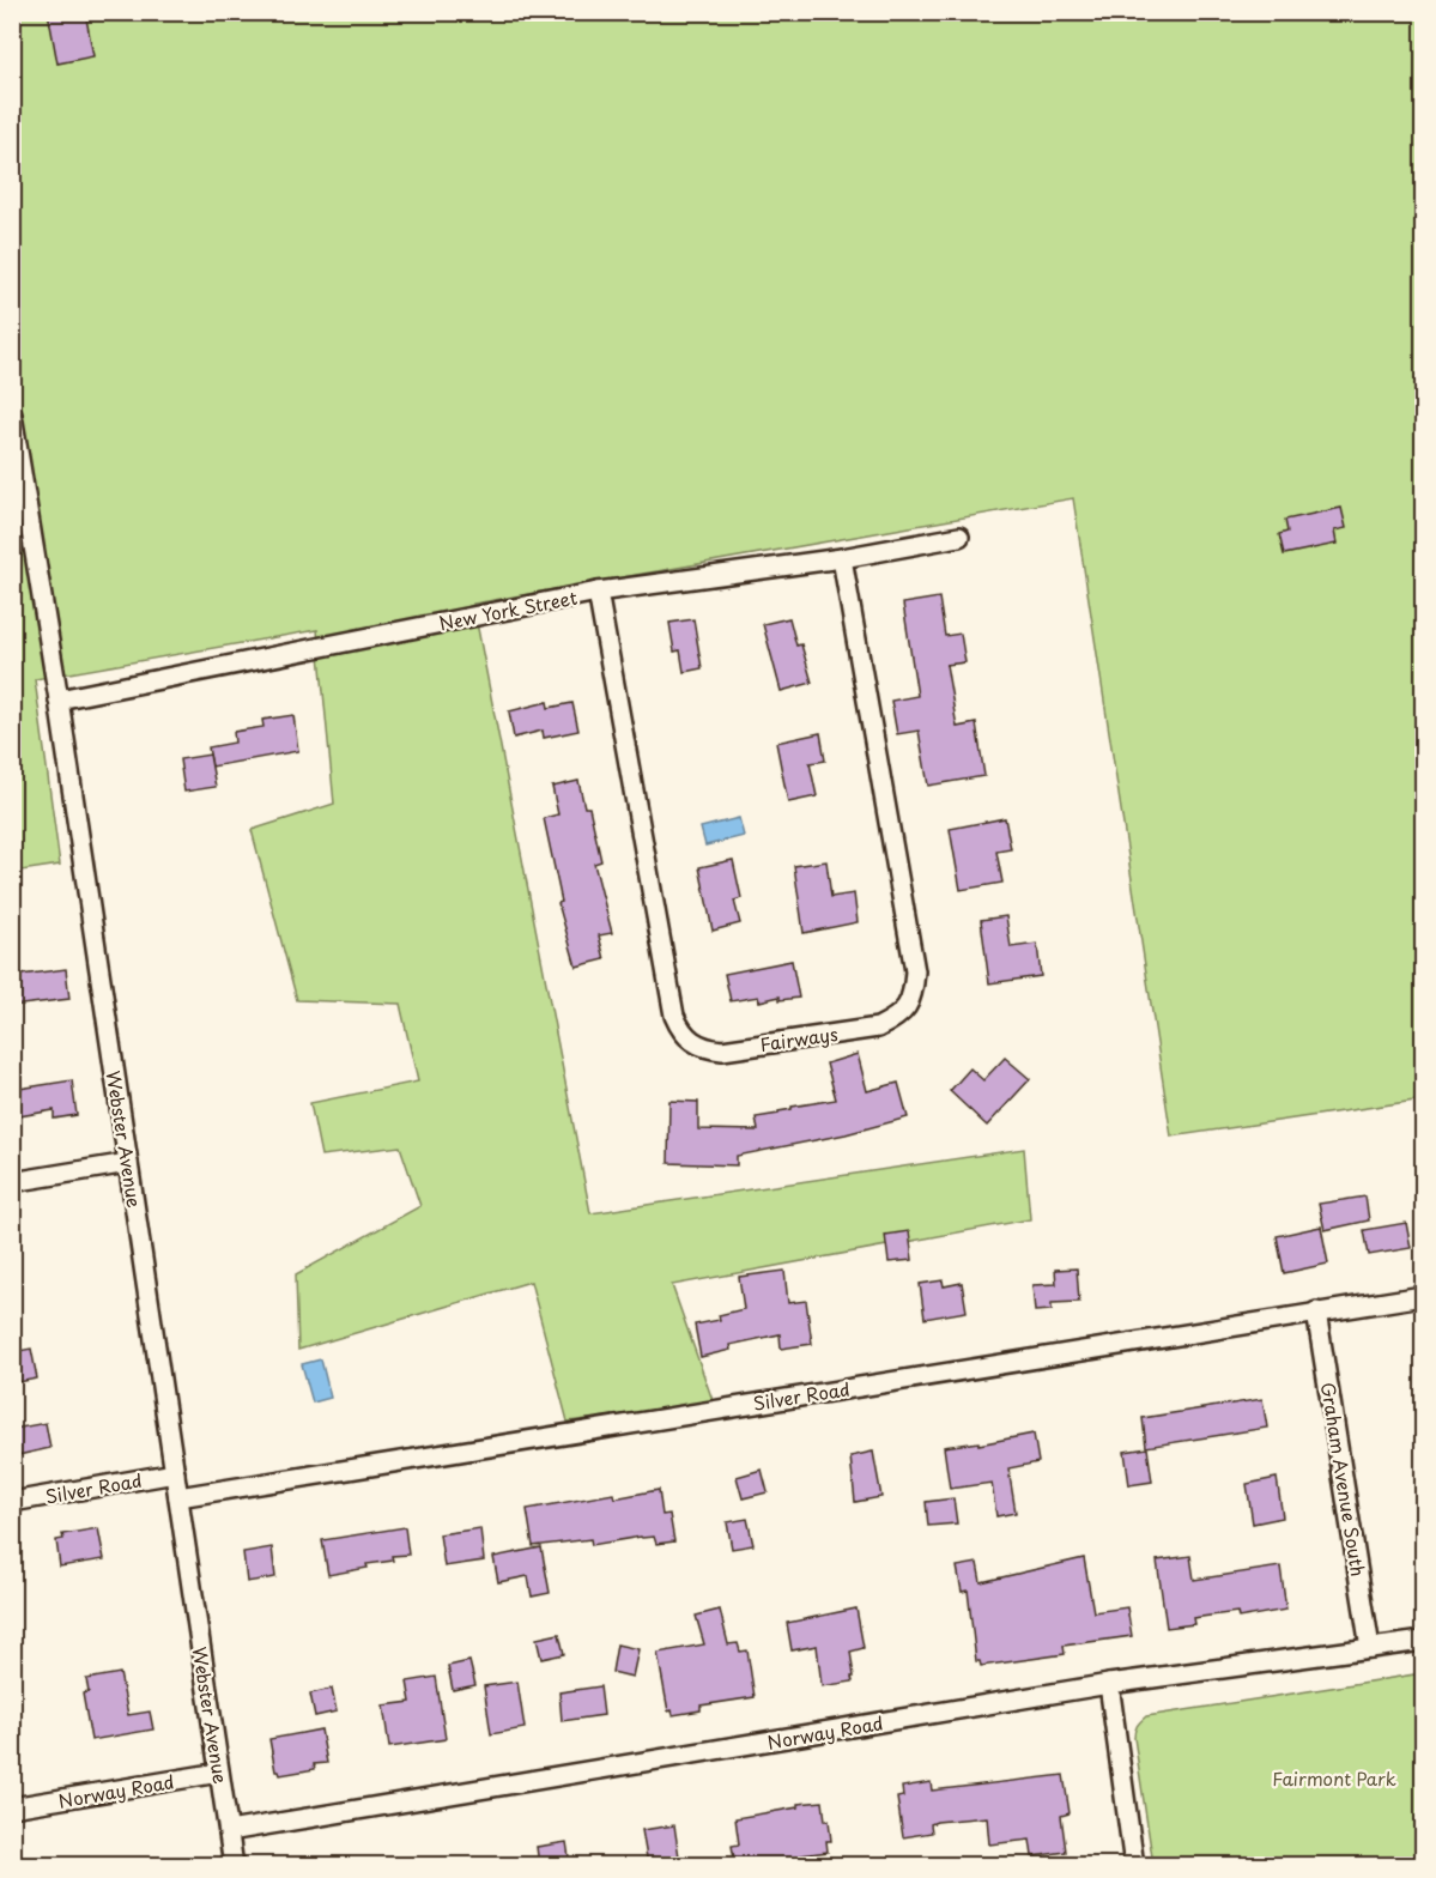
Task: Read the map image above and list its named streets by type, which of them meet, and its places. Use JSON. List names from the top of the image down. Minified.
{"streets":{"street":["New York Street","Fairways","Webster Avenue","Silver Road","Graham Avenue South","Norway Road"]},"crossings":[["New York Street","Fairways"],["New York Street","Webster Avenue"],["Webster Avenue","Silver Road"],["Webster Avenue","Norway Road"],["Silver Road","Graham Avenue South"],["Graham Avenue South","Norway Road"]],"parks":["Fairmont Park"]}
